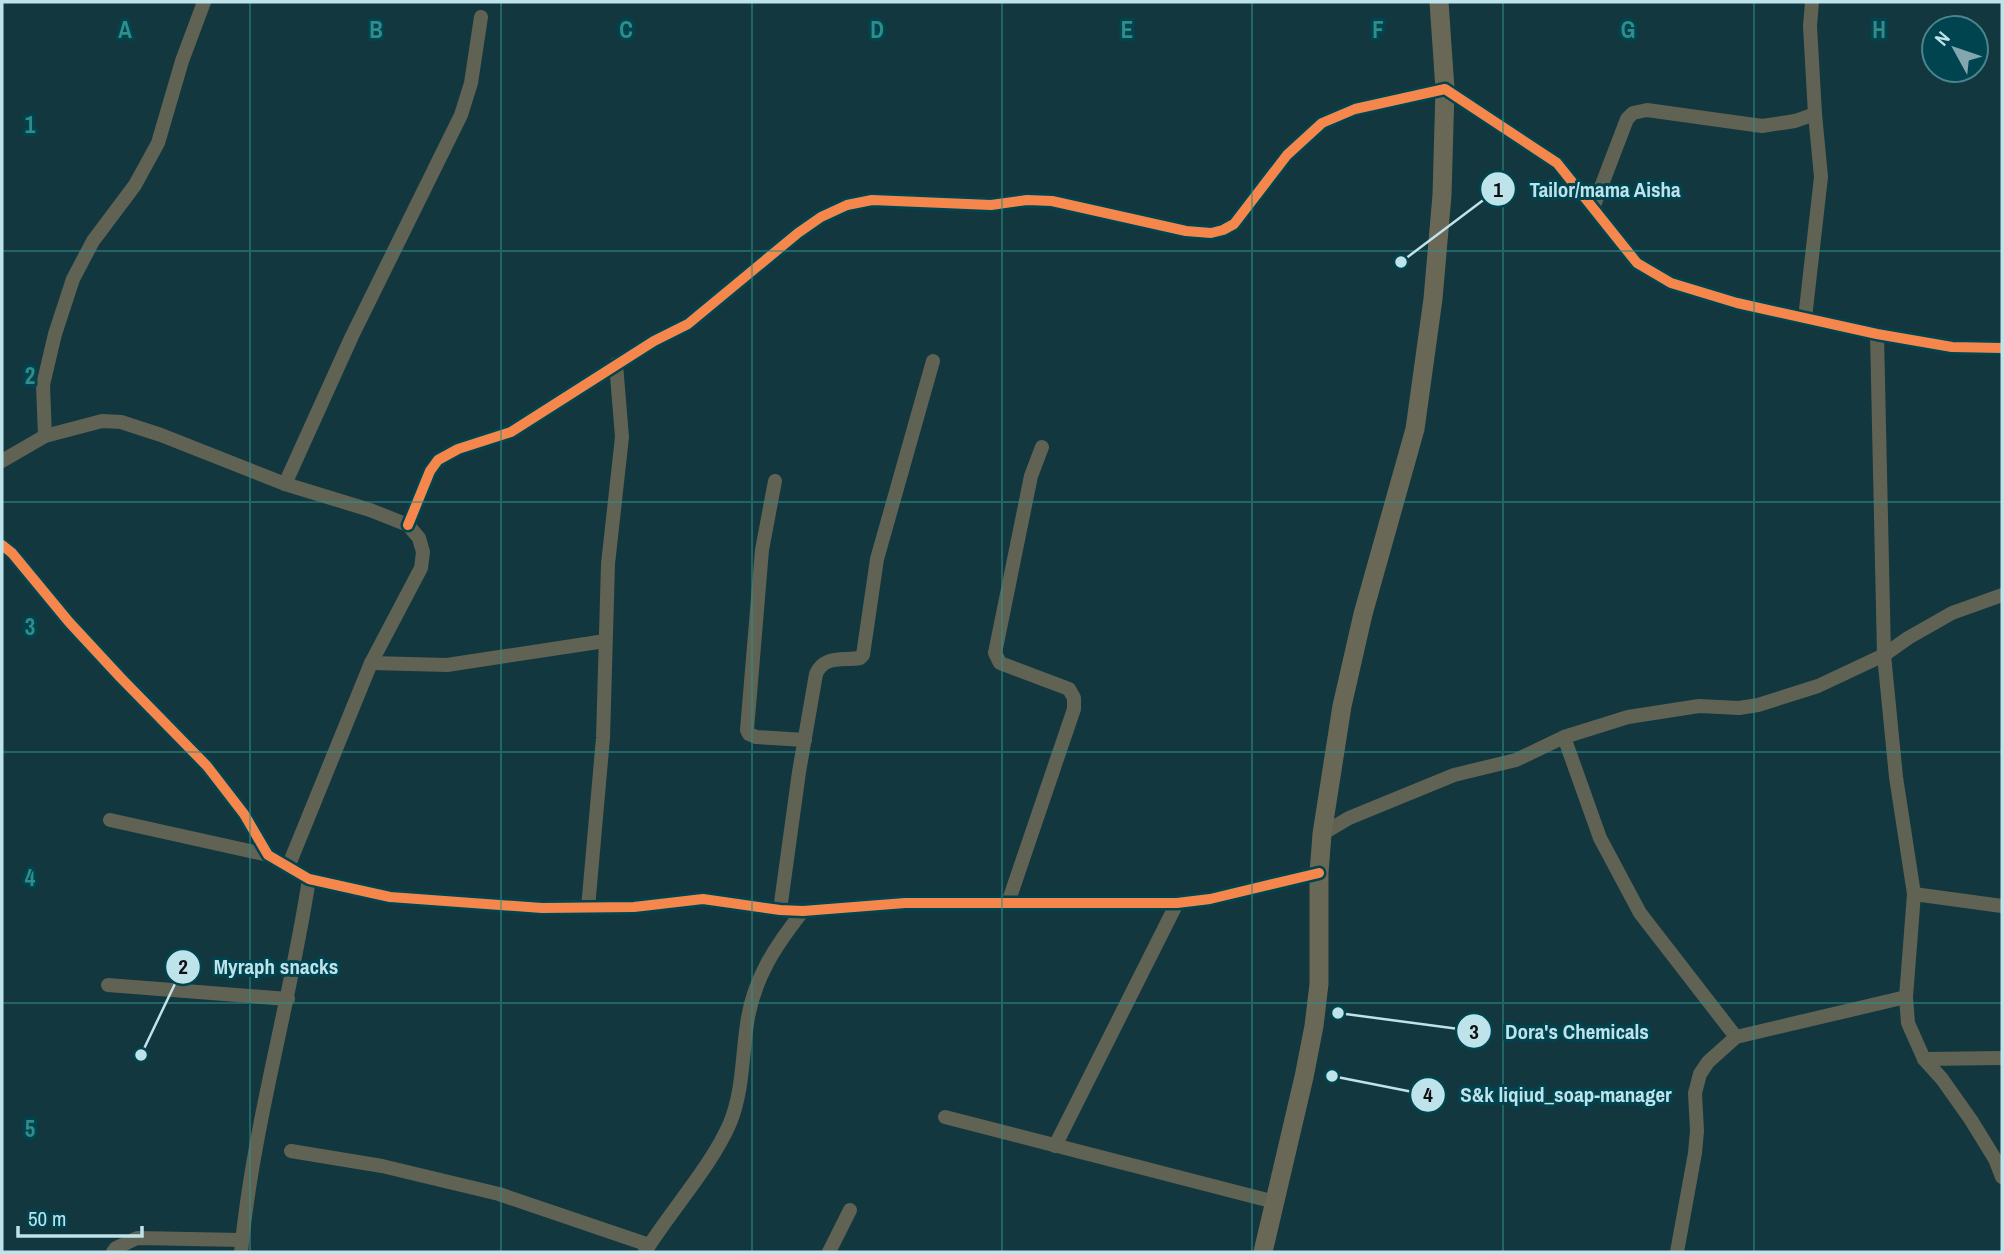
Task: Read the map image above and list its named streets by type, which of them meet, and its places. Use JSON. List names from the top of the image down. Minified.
{"places":["Tailor/mama Aisha","Dora's Chemicals","Myraph snacks","S&k liqiud_soap-manager"],"scale_bar":"50 m","north":"top left","grid":{"columns":["A","B","C","D","E","F","G","H"],"rows":["1","2","3","4","5"]}}
